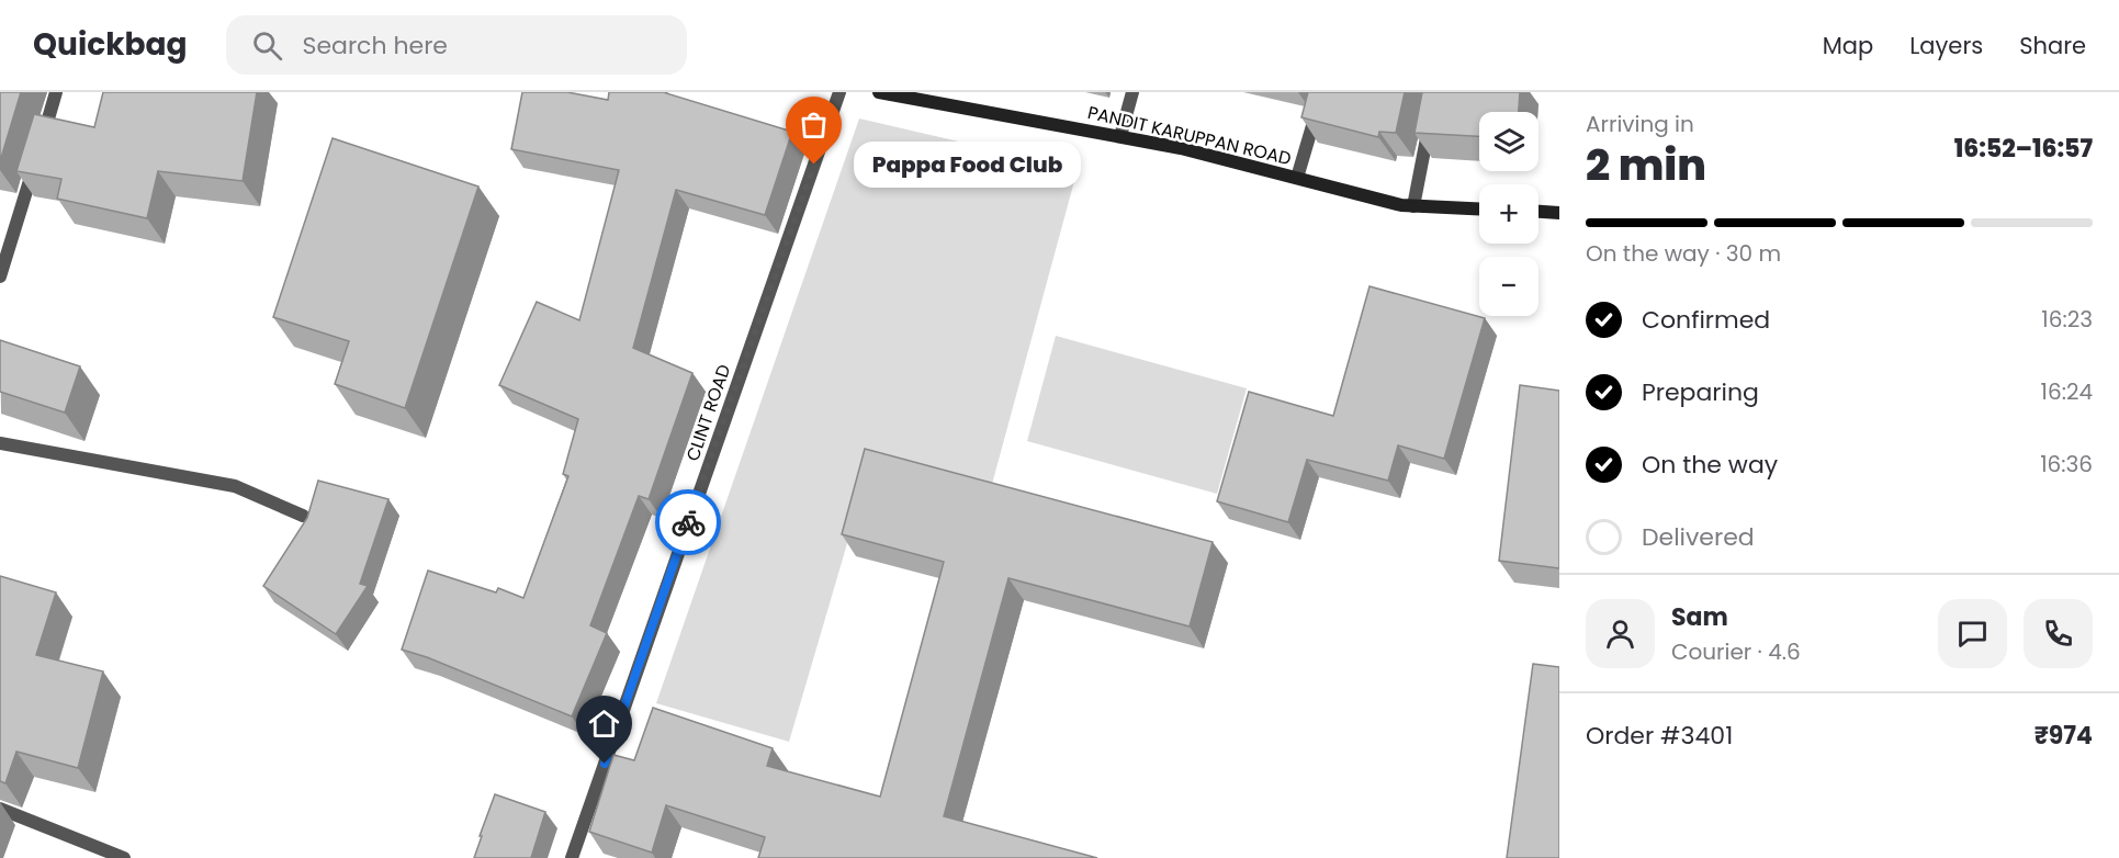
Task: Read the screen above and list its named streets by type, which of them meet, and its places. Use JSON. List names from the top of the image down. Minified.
{"streets":{"main road":["PANDIT KARUPPAN ROAD"],"street":["CLINT ROAD"]},"places":["Pappa Food Club"],"page":{"header":"Quickbag","search":"Search here","nav":["Map","Layers","Share"],"heading":["2 min","Arriving in","16:52–16:57"],"panel":["Sam","Courier · 4.6","Order #3401","₹974"],"map_buttons":["+","−"],"bubble":"Pappa Food Club","bar":"On the way · 30 m","list":[["Confirmed","16:23"],["Preparing","16:24"],["On the way","16:36"],"Delivered"]}}
